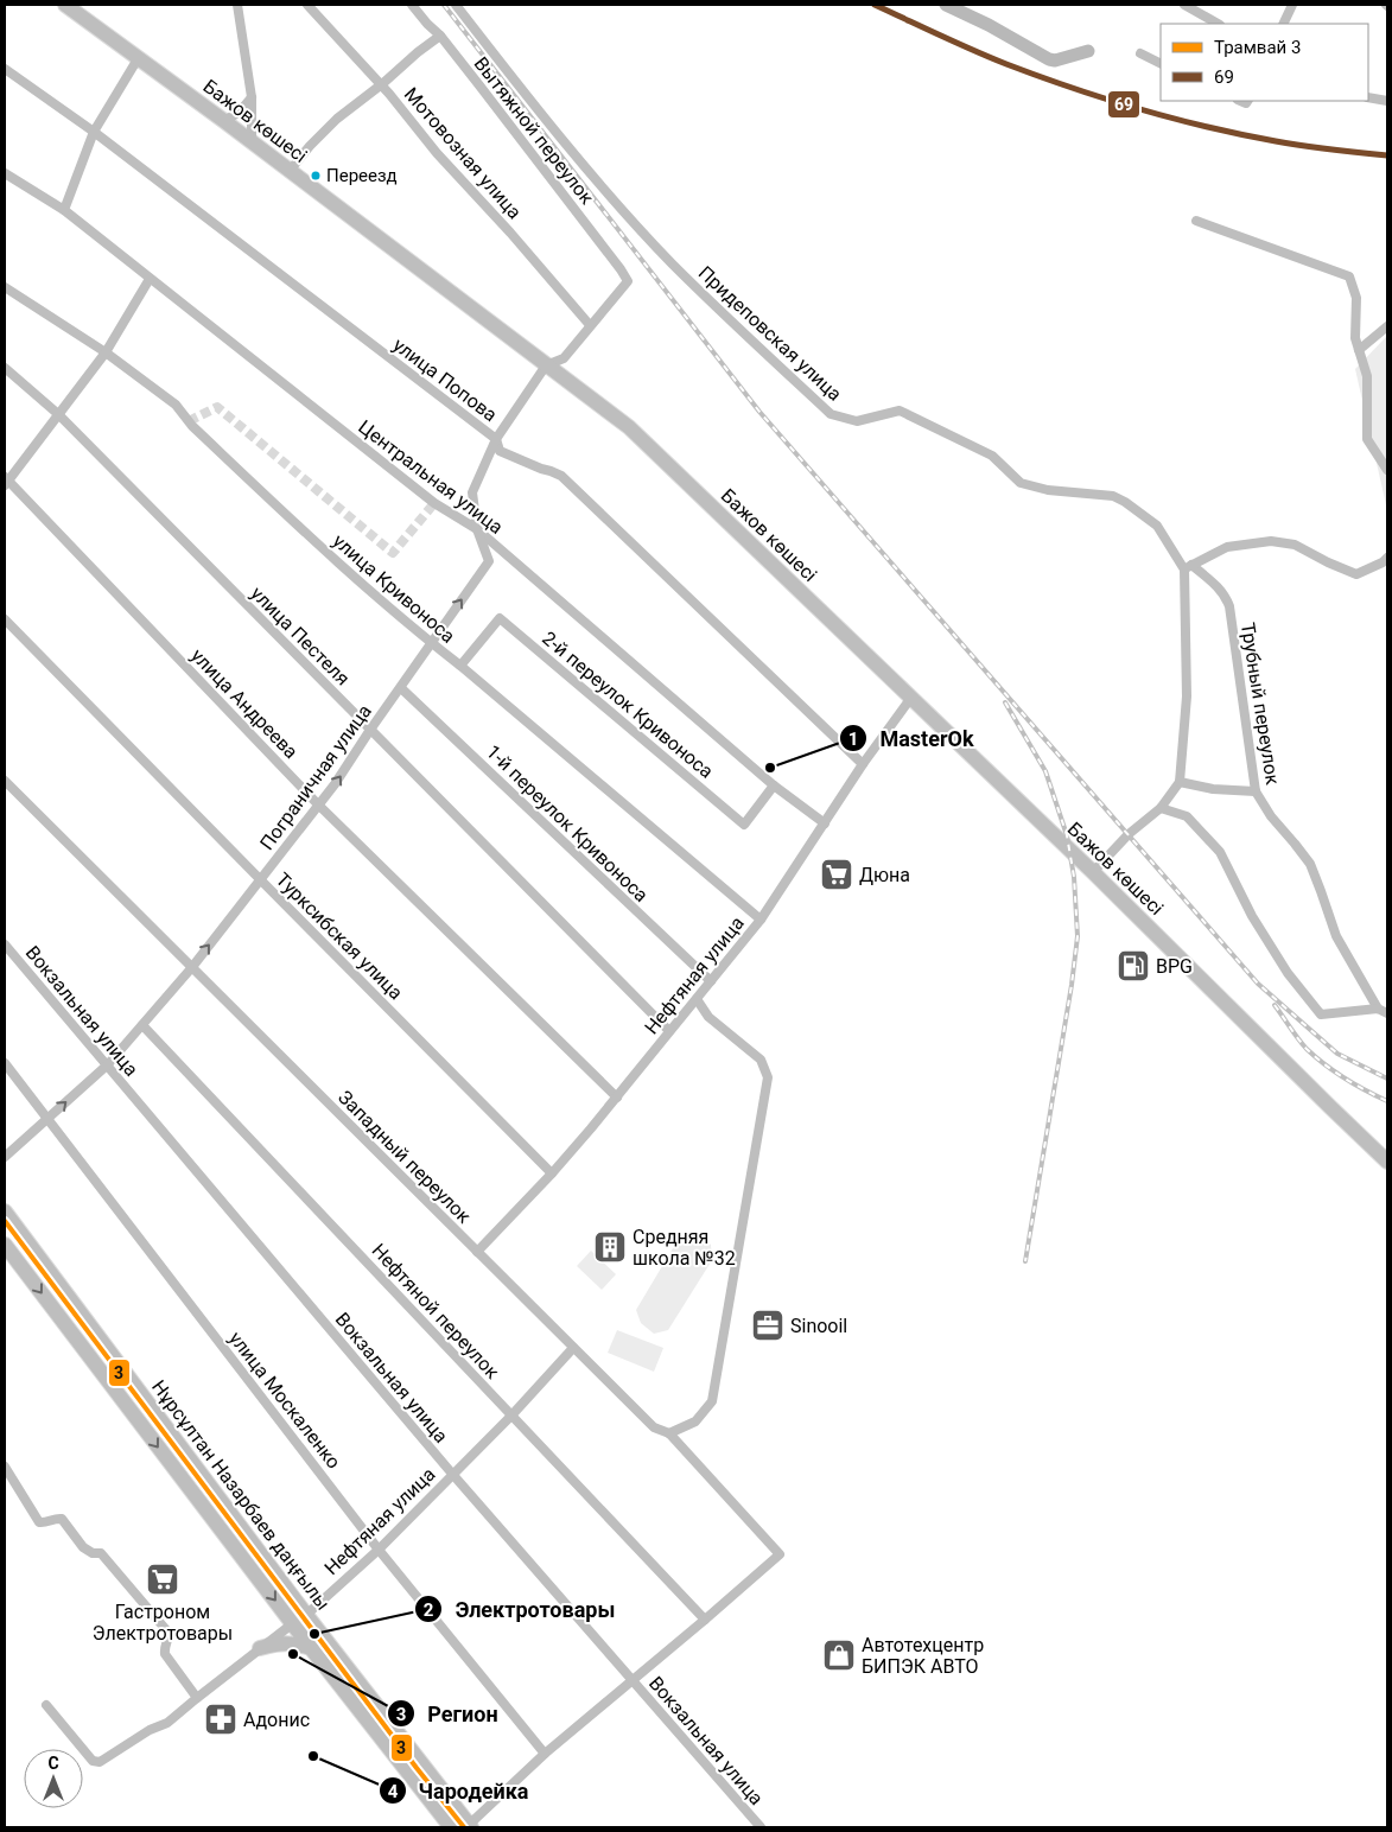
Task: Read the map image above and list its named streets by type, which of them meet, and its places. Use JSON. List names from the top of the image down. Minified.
{"streets":{"main road":["Бажов көшесі","Нұрсұлтан Назарбаев даңғылы"],"street":["Вытяжной переулок","Мотовозная улица","Придеповская улица","улица Попова","Центральная улица","улица Кривоноса","улица Пестеля","улица Андреева","Трубный переулок","2-й переулок Кривоноса","Пограничная улица","1-й переулок Кривоноса","Турксибская улица","Нефтяная улица","Вокзальная улица","Западный переулок","Нефтяной переулок","улица Москаленко"]},"crossings":[["Бажов көшесі","Пограничная улица"],["Бажов көшесі","Нефтяная улица"],["Вытяжной переулок","Мотовозная улица"],["Придеповская улица","Трубный переулок"],["улица Попова","Пограничная улица"],["улица Попова","Нефтяная улица"],["Центральная улица","2-й переулок Кривоноса"],["Центральная улица","Пограничная улица"],["Центральная улица","Нефтяная улица"],["улица Кривоноса","2-й переулок Кривоноса"],["улица Кривоноса","Пограничная улица"],["улица Кривоноса","Нефтяная улица"],["улица Пестеля","Пограничная улица"],["улица Пестеля","Нефтяная улица"],["улица Андреева","Пограничная улица"],["улица Андреева","Нефтяная улица"],["Пограничная улица","1-й переулок Кривоноса"],["Пограничная улица","Турксибская улица"],["Пограничная улица","Вокзальная улица"],["Пограничная улица","Западный переулок"],["Пограничная улица","Нефтяной переулок"],["Пограничная улица","улица Москаленко"],["1-й переулок Кривоноса","Нефтяная улица"],["Турксибская улица","Нефтяная улица"],["Нефтяная улица","Вокзальная улица"],["Нефтяная улица","Западный переулок"],["Нефтяная улица","Нефтяной переулок"],["Нефтяная улица","улица Москаленко"],["Нефтяная улица","Нұрсұлтан Назарбаев даңғылы"],["Западный переулок","Нефтяной переулок"]],"one_way":["Пограничная улица"],"places":{"other":["Переезд","MasterOk","Электротовары","Регион","Чародейка"],"supermarket":["Дюна","Гастроном Электротовары"],"fuel station":["BPG"],"building":["Средняя школа №32"],"office":["Sinooil"],"shop":["Автотехцентр БИПЭК АВТО"],"pharmacy":["Адонис"]},"lines":["transit line 69","tram line 3"],"legend":["Трамвай 3","69"],"north":"top"}
